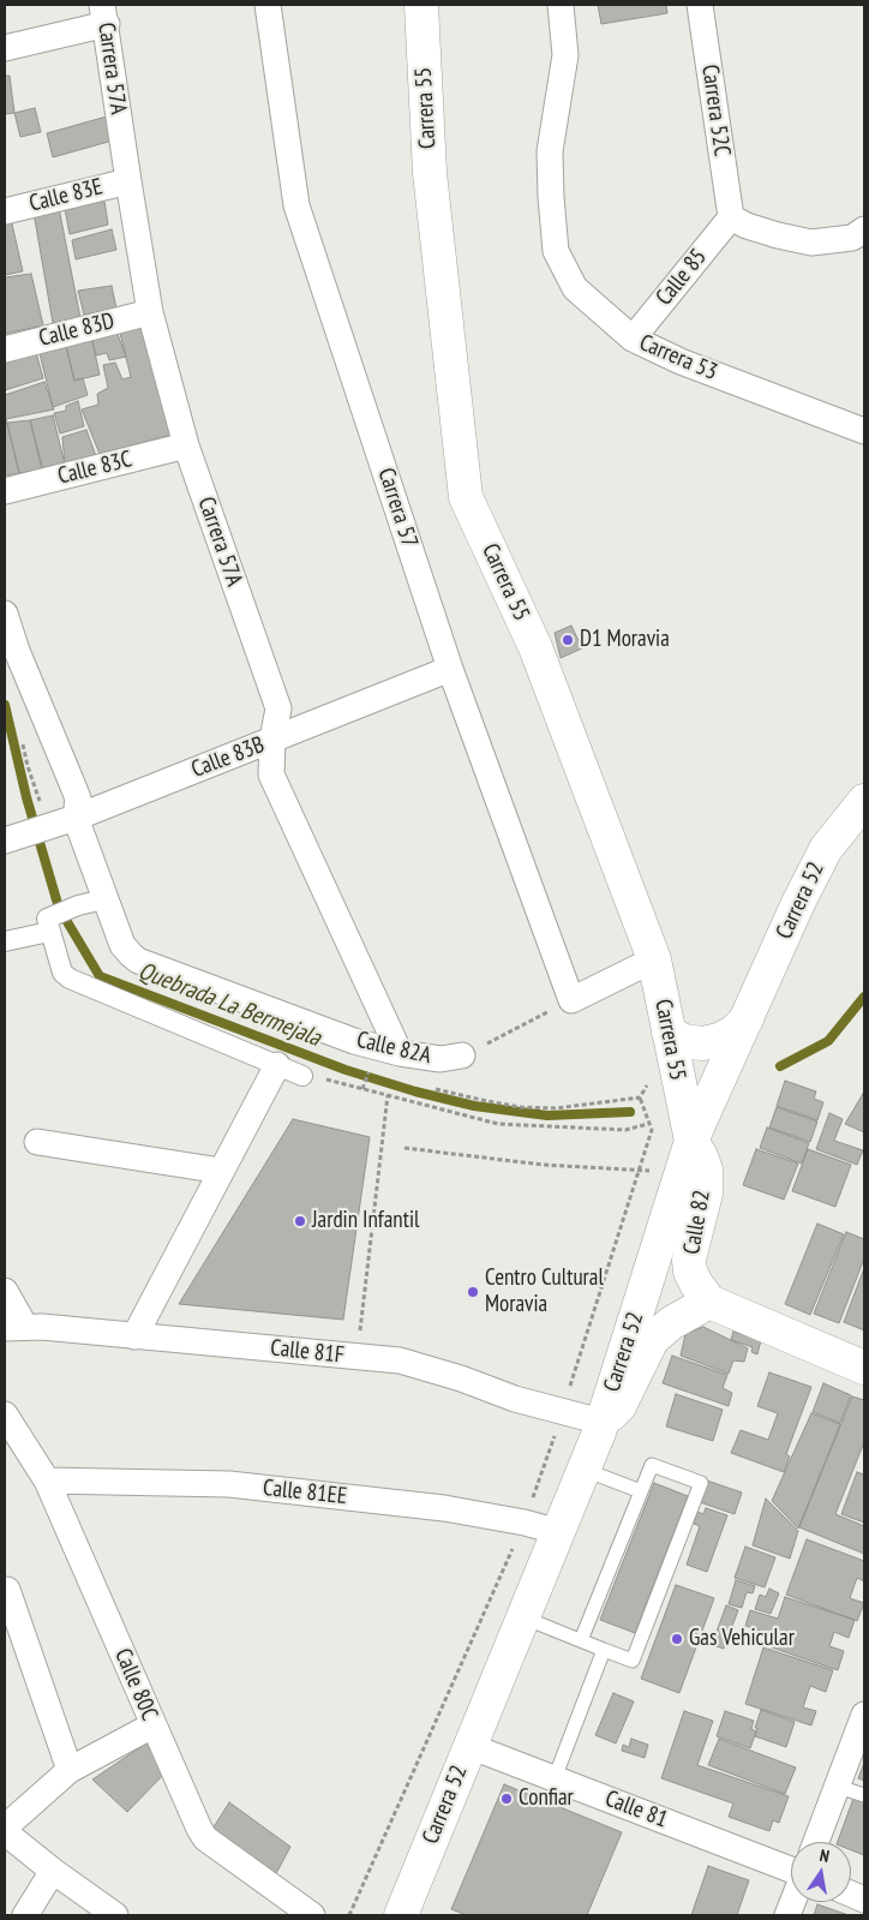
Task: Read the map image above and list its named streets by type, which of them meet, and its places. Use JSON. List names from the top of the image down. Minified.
{"streets":{"main road":["Carrera 55","Carrera 52","Calle 82"],"street":["Carrera 57A","Carrera 52C","Calle 83E","Calle 85","Calle 83D","Carrera 53","Calle 83C","Carrera 57","Calle 83B","Calle 82A","Calle 81F","Calle 81EE","Calle 80C","Calle 81"]},"crossings":[["Carrera 57A","Calle 83E"],["Carrera 57A","Calle 83D"],["Carrera 57A","Calle 83C"],["Carrera 57A","Calle 83B"],["Carrera 57A","Calle 82A"],["Carrera 55","Carrera 52"],["Carrera 55","Calle 82"],["Carrera 52C","Calle 85"],["Calle 85","Carrera 53"],["Carrera 57","Calle 83B"],["Carrera 57","Calle 82A"],["Calle 83B","Calle 82A"],["Carrera 52","Calle 82"],["Carrera 52","Calle 81F"],["Carrera 52","Calle 81EE"],["Carrera 52","Calle 81"],["Calle 81EE","Calle 80C"]],"water":["Quebrada La Bermejala"],"places":["D1 Moravia","Jardin Infantil","Centro Cultural Moravia","Gas Vehicular","Confiar"],"north":"top"}
